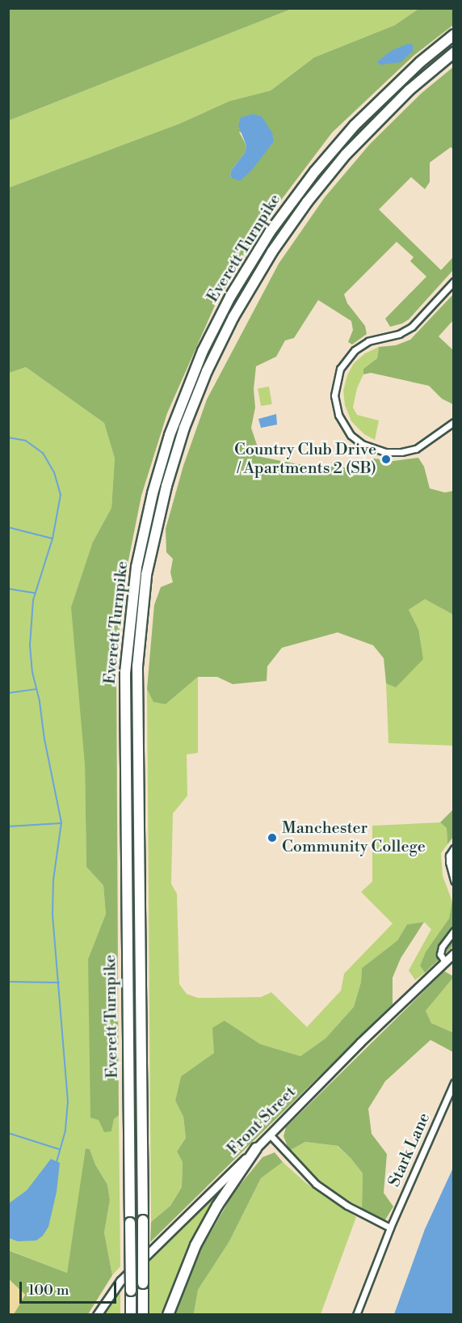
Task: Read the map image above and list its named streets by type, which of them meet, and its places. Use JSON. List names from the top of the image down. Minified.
{"streets":{"highway":["Everett Turnpike"],"main road":["Front Street"],"street":["Stark Lane"]},"places":["Country Club Drive / Apartments 2 (SB)","Manchester Community College"],"scale_bar":"100 m"}
